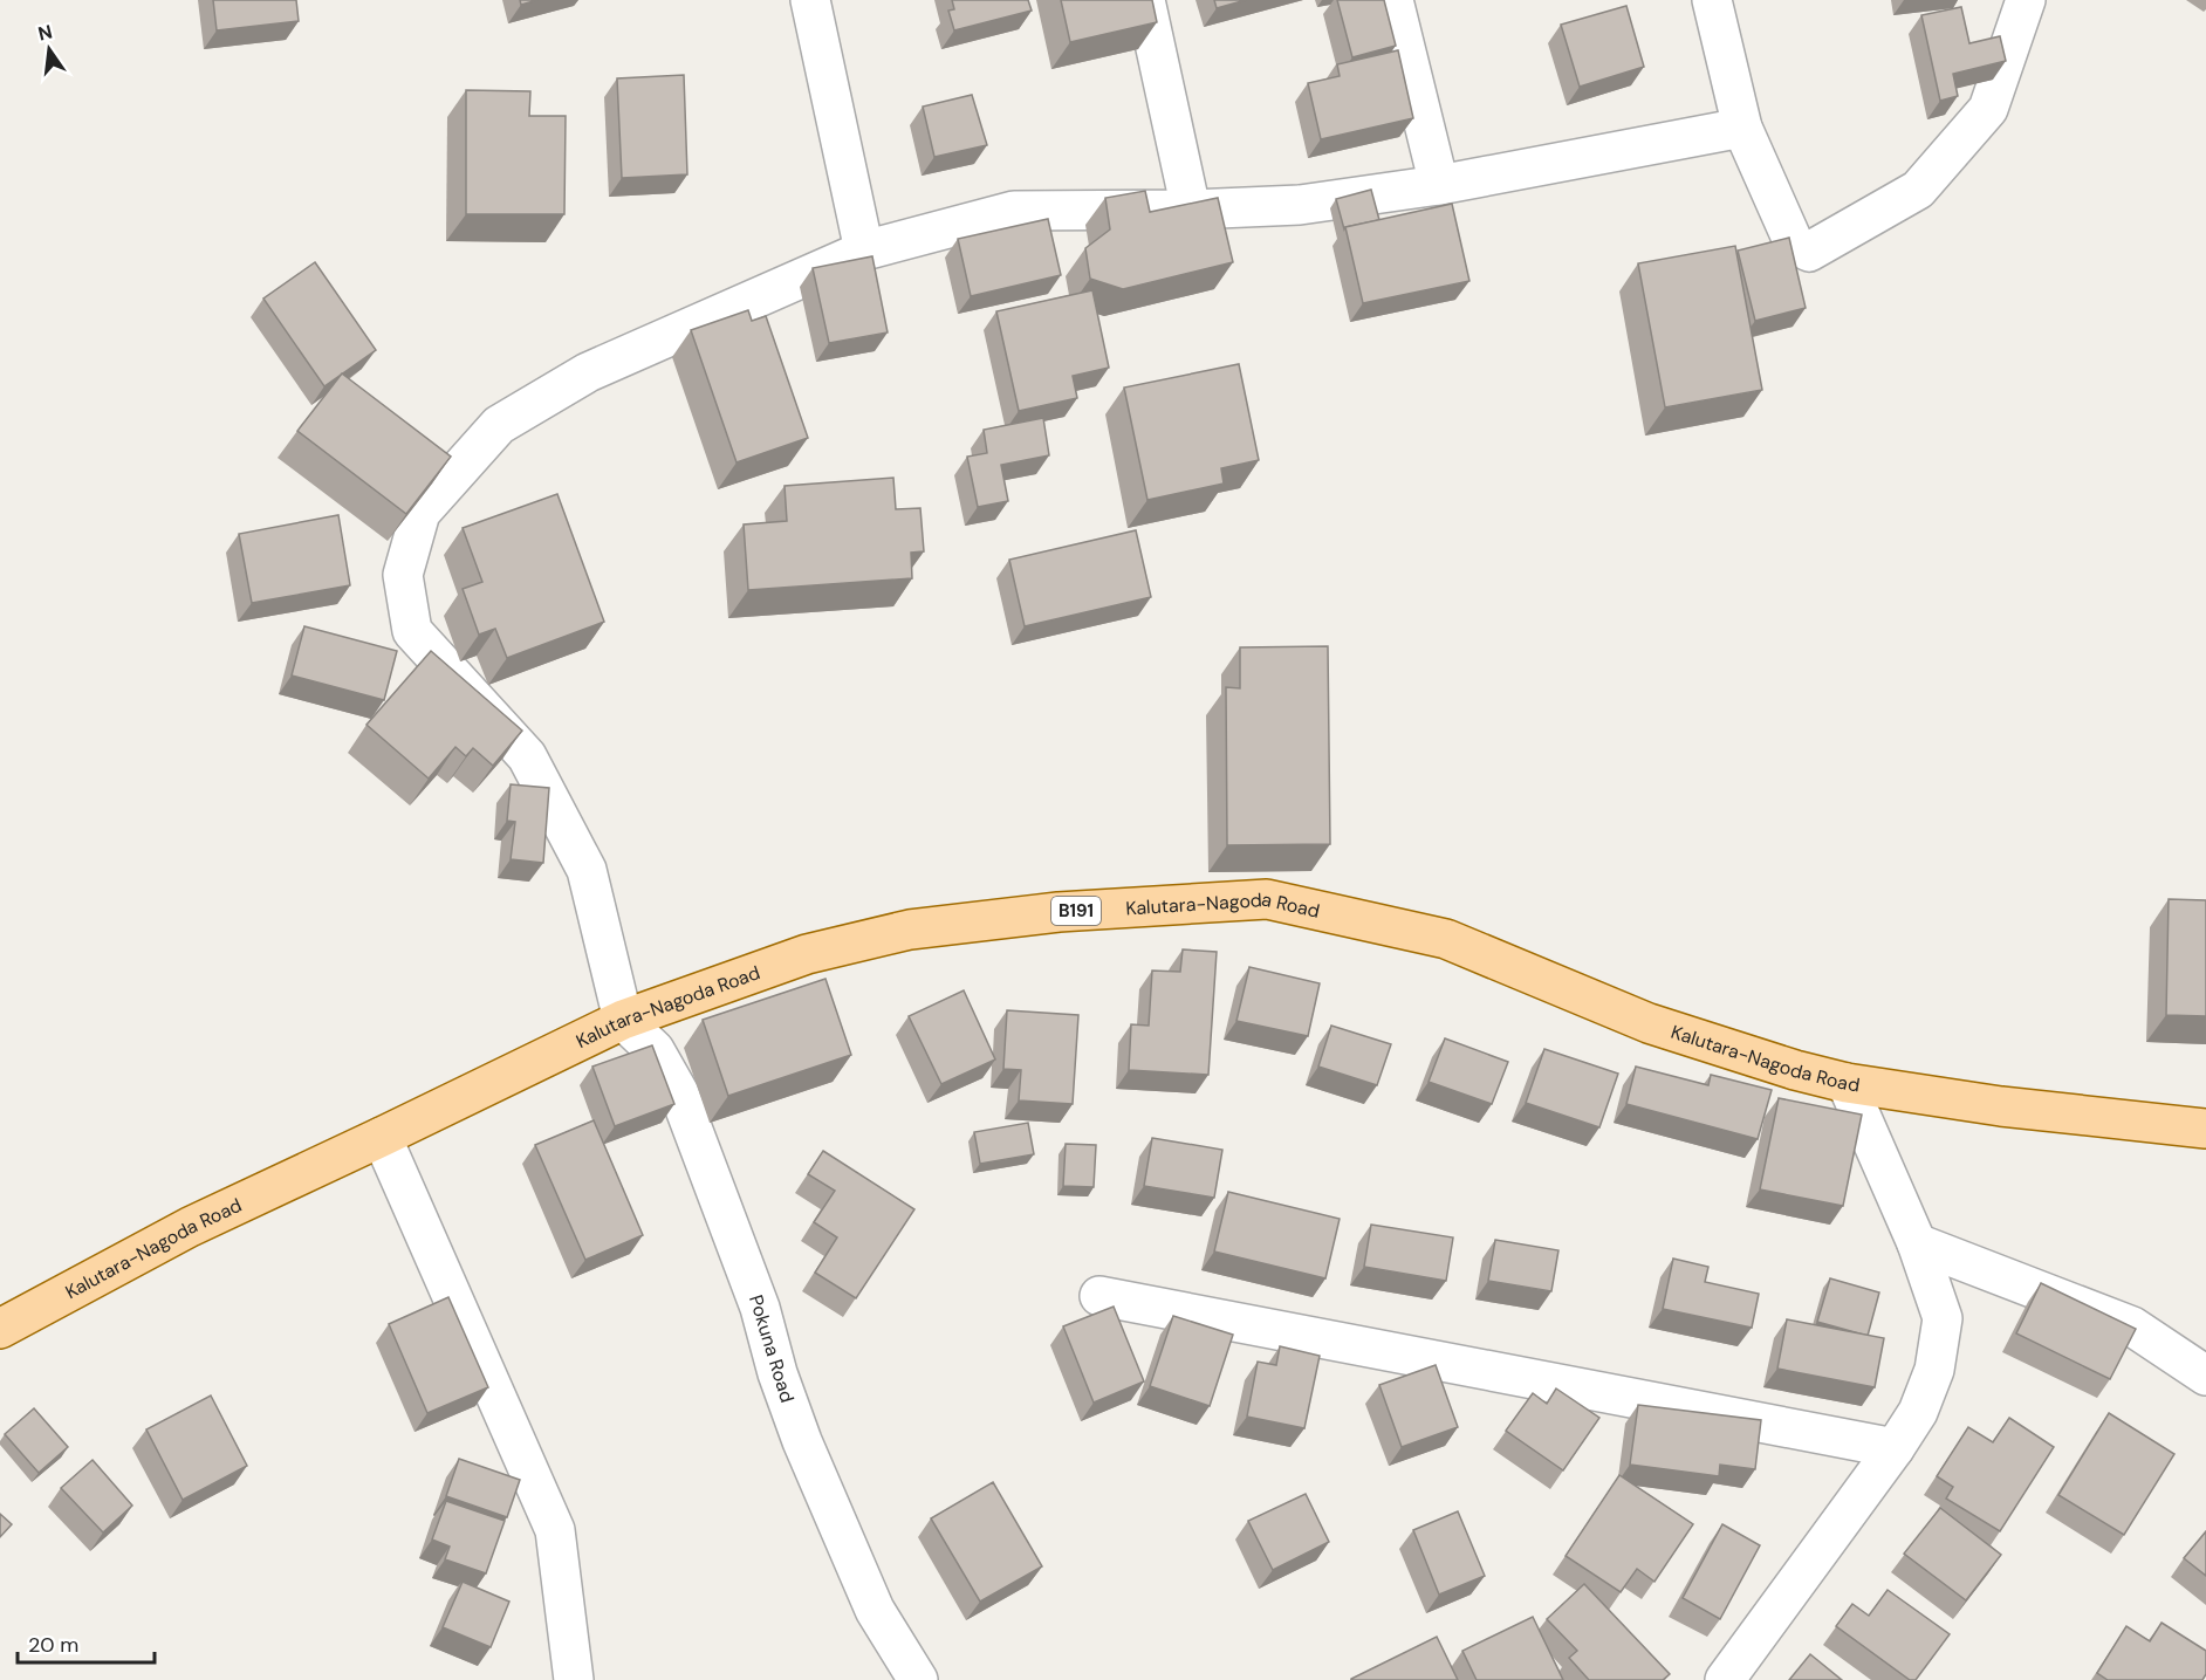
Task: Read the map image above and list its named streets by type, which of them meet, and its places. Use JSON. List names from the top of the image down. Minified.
{"streets":{"main road":["Kalutara-Nagoda Road","B191"],"street":["Pokuna Road"]},"crossings":[["Kalutara-Nagoda Road","Pokuna Road"]],"scale_bar":"20 m","north":"top"}
